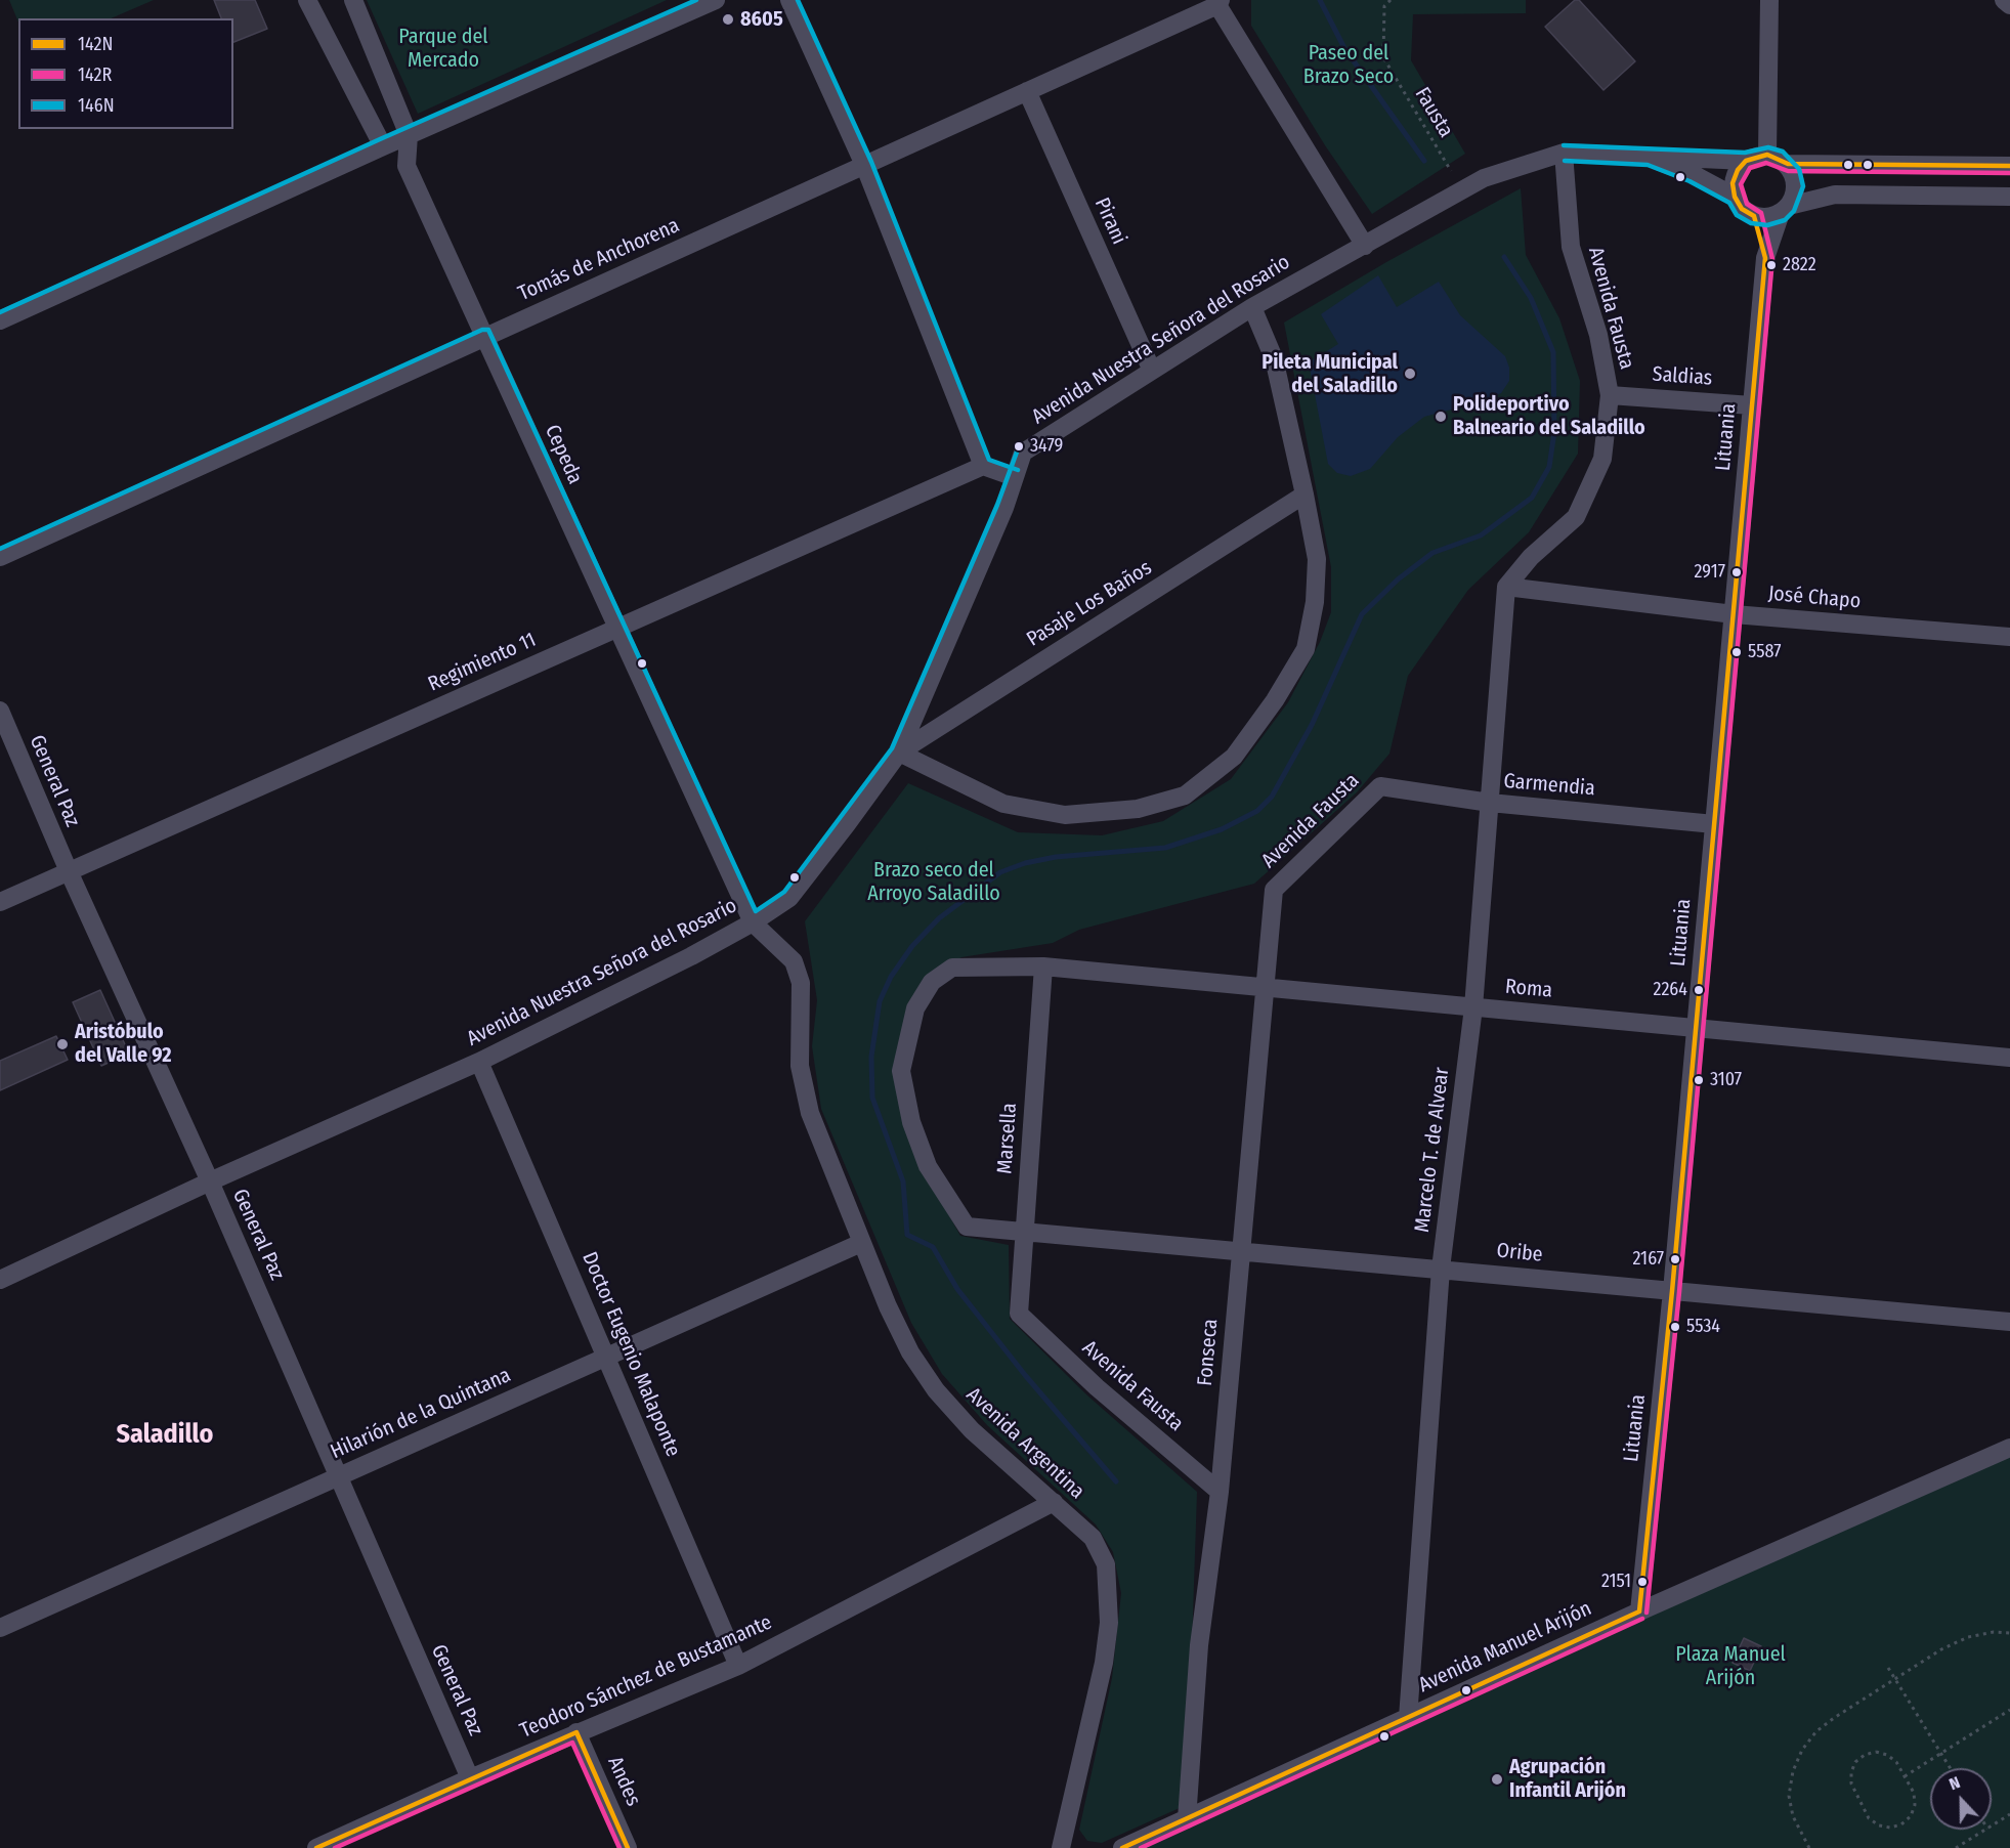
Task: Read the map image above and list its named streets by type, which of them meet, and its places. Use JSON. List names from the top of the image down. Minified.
{"streets":{"street":["Pirani","Tomás de Anchorena","Avenida Fausta","Avenida Nuestra Señora del Rosario","Saldias","Lituania","Cepeda","José Chapo","Pasaje Los Baños","Regimiento 11","General Paz","Garmendia","Roma","Marsella","Marcelo T. de Alvear","Oribe","Fonseca","Doctor Eugenio Malaponte","Hilarión de la Quintana","Avenida Argentina","Avenida Manuel Arijón","Teodoro Sánchez de Bustamante","Andes"],"path":["Fausta"]},"crossings":[["Pirani","Tomás de Anchorena"],["Pirani","Avenida Nuestra Señora del Rosario"],["Tomás de Anchorena","Cepeda"],["Avenida Fausta","Avenida Nuestra Señora del Rosario"],["Avenida Fausta","Saldias"],["Avenida Fausta","José Chapo"],["Avenida Fausta","Garmendia"],["Avenida Fausta","Marsella"],["Avenida Fausta","Marcelo T. de Alvear"],["Avenida Fausta","Fonseca"],["Avenida Nuestra Señora del Rosario","Lituania"],["Avenida Nuestra Señora del Rosario","Cepeda"],["Avenida Nuestra Señora del Rosario","Pasaje Los Baños"],["Avenida Nuestra Señora del Rosario","General Paz"],["Avenida Nuestra Señora del Rosario","Doctor Eugenio Malaponte"],["Avenida Nuestra Señora del Rosario","Avenida Argentina"],["Saldias","Lituania"],["Lituania","José Chapo"],["Lituania","Garmendia"],["Lituania","Roma"],["Lituania","Oribe"],["Lituania","Avenida Manuel Arijón"],["Cepeda","Regimiento 11"],["Cepeda","Avenida Argentina"],["José Chapo","Marcelo T. de Alvear"],["Regimiento 11","General Paz"],["General Paz","Hilarión de la Quintana"],["General Paz","Teodoro Sánchez de Bustamante"],["Garmendia","Marcelo T. de Alvear"],["Roma","Marsella"],["Roma","Marcelo T. de Alvear"],["Roma","Fonseca"],["Marsella","Oribe"],["Marcelo T. de Alvear","Oribe"],["Marcelo T. de Alvear","Avenida Manuel Arijón"],["Oribe","Fonseca"],["Fonseca","Avenida Manuel Arijón"],["Doctor Eugenio Malaponte","Hilarión de la Quintana"],["Doctor Eugenio Malaponte","Teodoro Sánchez de Bustamante"],["Hilarión de la Quintana","Avenida Argentina"],["Avenida Argentina","Teodoro Sánchez de Bustamante"],["Teodoro Sánchez de Bustamante","Andes"]],"districts":["Saladillo"],"parks":["Parque del Mercado","Paseo del Brazo Seco","Brazo seco del Arroyo Saladillo","Plaza Manuel Arijón"],"places":["8605","2822","Pileta Municipal del Saladillo","Polideportivo Balneario del Saladillo","3479","2917","5587","2264","Aristóbulo del Valle 92","3107","2167","5534","2151","Agrupación Infantil Arijón"],"lines":["transit line 146N","transit line 142N","transit line 142R"],"legend":["142N","142R","146N"],"north":"top"}
